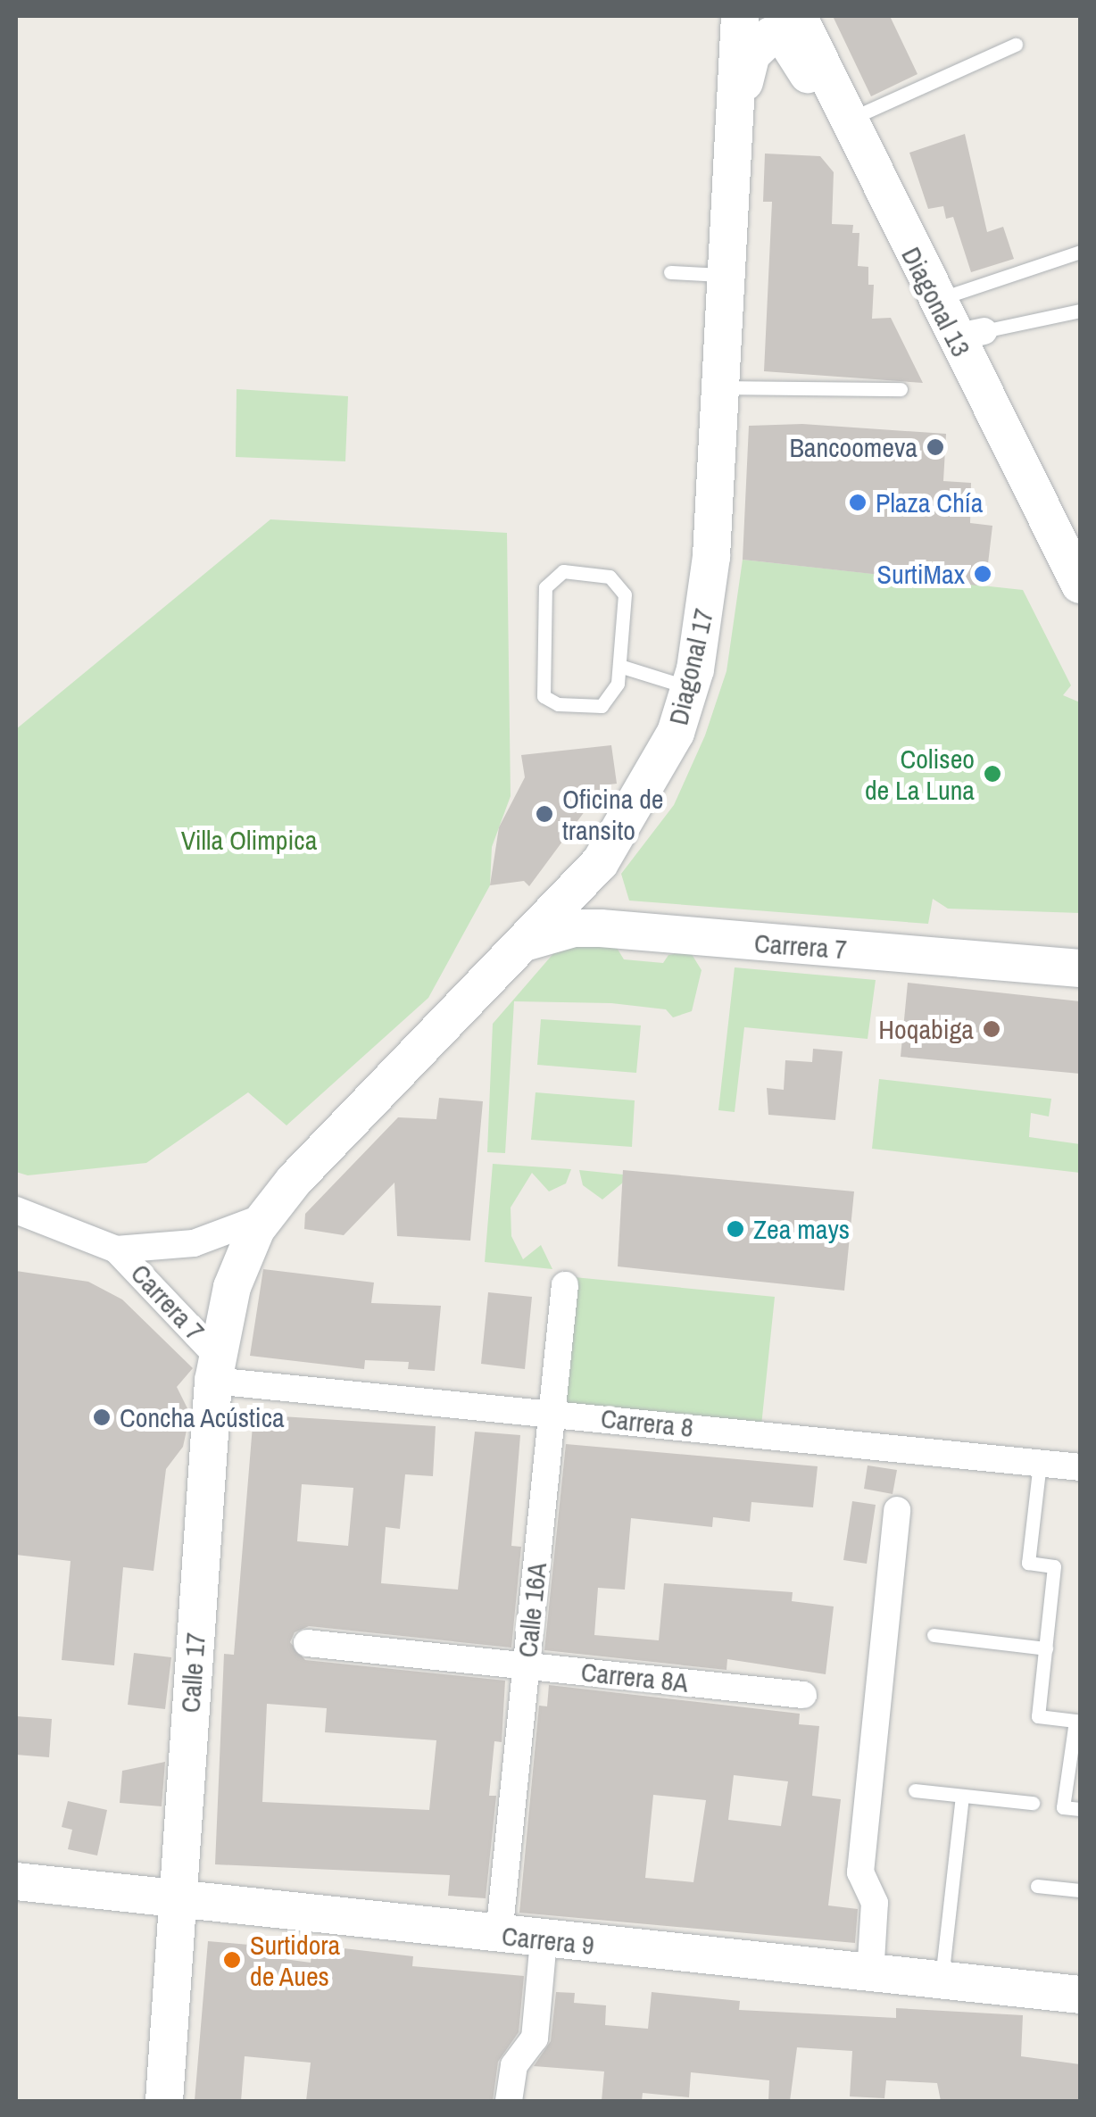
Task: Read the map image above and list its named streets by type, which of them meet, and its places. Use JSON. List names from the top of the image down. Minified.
{"streets":{"main road":["Diagonal 13","Diagonal 17","Carrera 7","Calle 17","Carrera 9"],"street":["Carrera 8","Calle 16A","Carrera 8A"]},"crossings":[["Diagonal 17","Carrera 7"],["Diagonal 17","Calle 17"],["Carrera 7","Carrera 8"],["Carrera 7","Calle 17"],["Carrera 8","Calle 16A"],["Carrera 8","Calle 17"],["Calle 16A","Carrera 8A"],["Calle 16A","Carrera 9"],["Calle 17","Carrera 9"]],"parks":["Villa Olimpica"],"places":["Bancoomeva","Plaza Chía","SurtiMax","Coliseo de La Luna","Oficina de transito","Hoqabiga","Zea mays","Concha Acústica","Surtidora de Aues"]}
